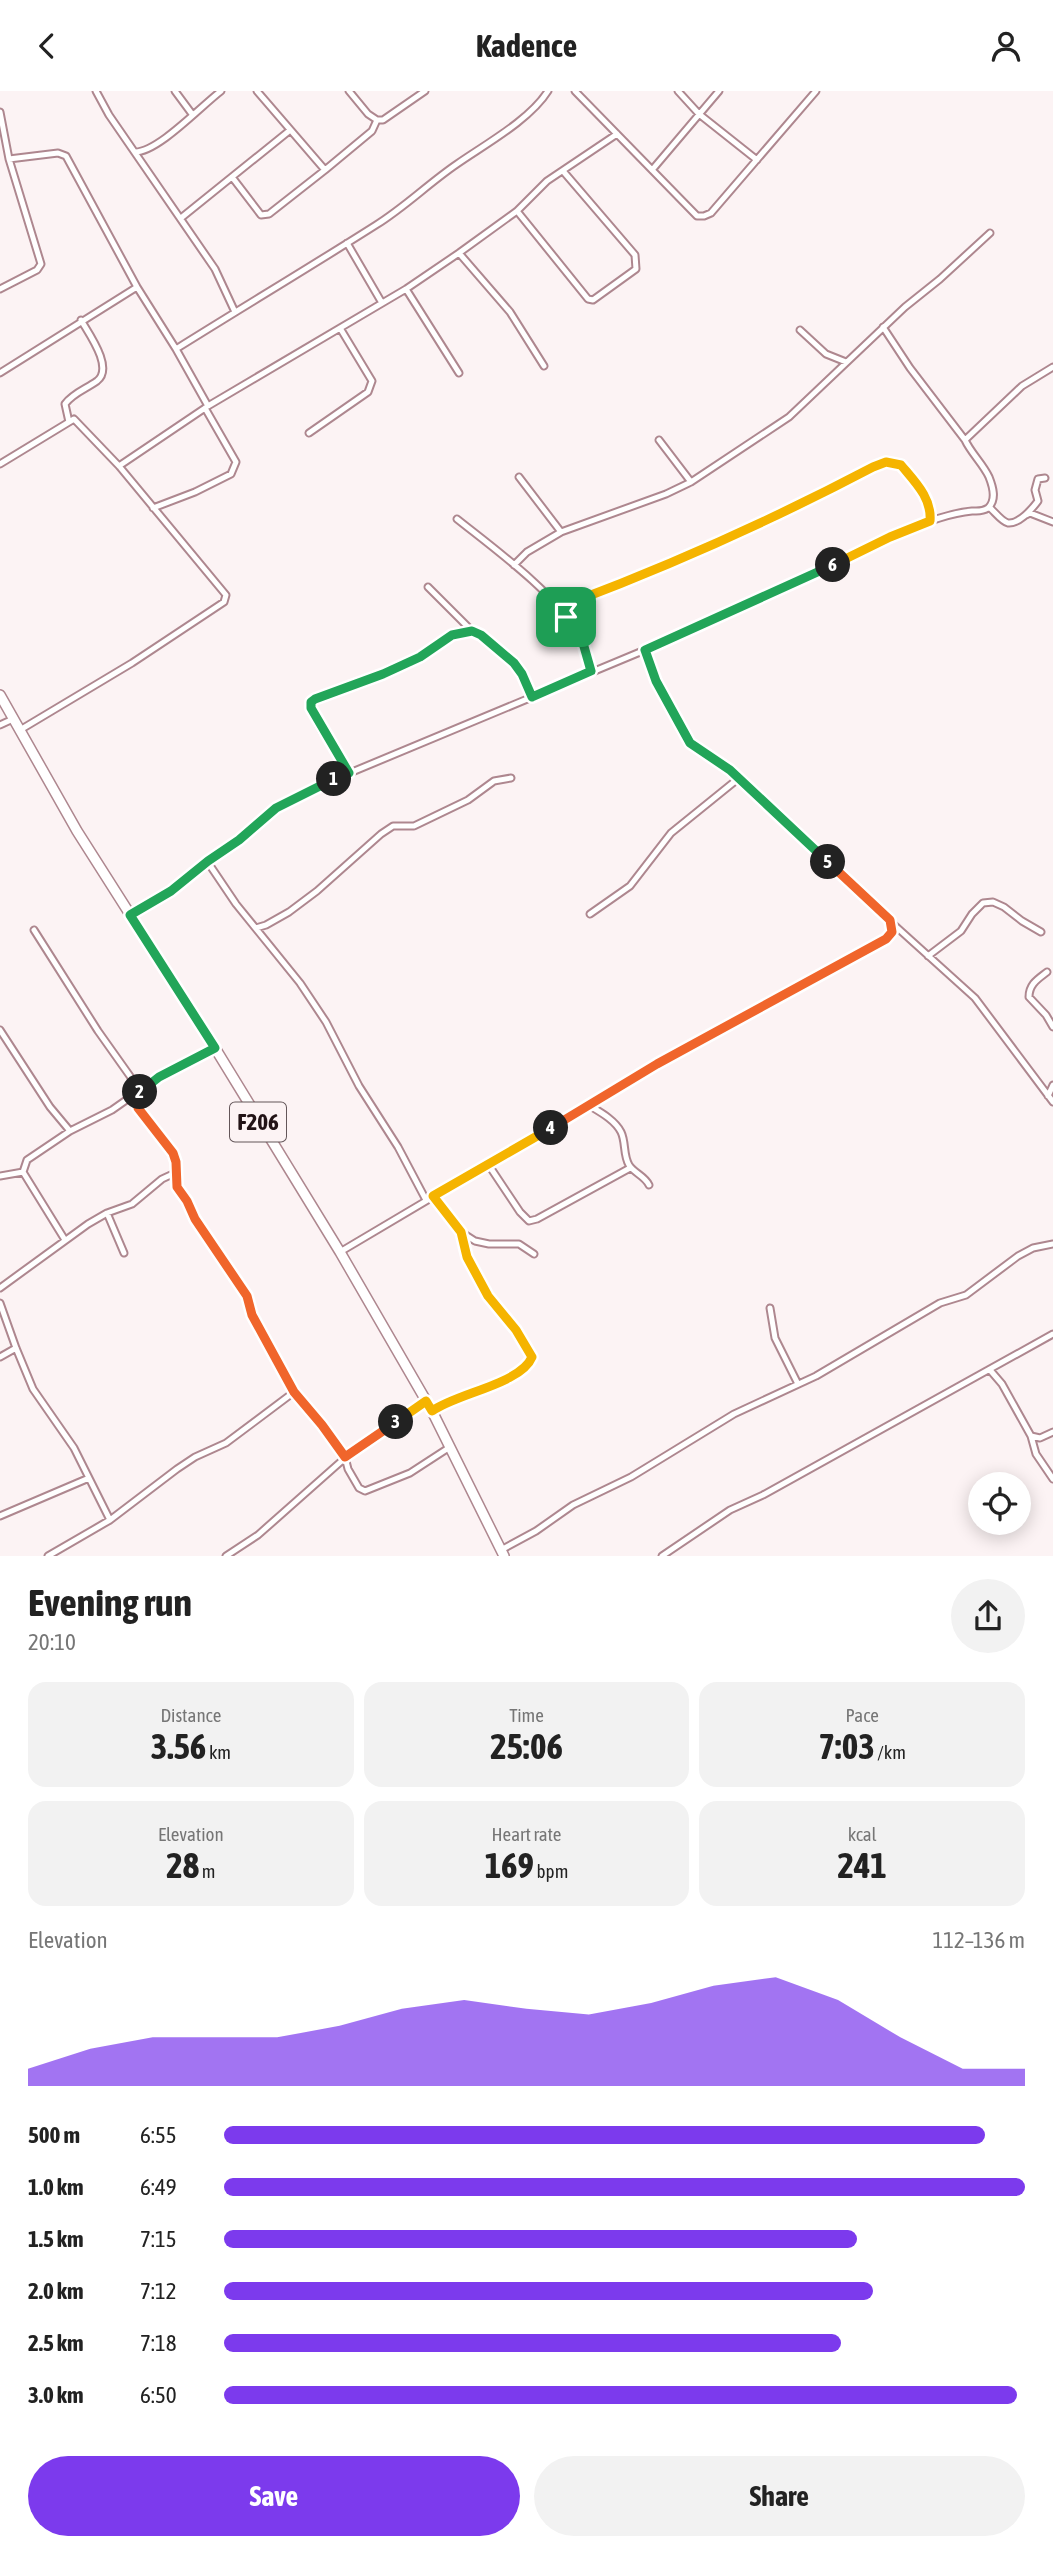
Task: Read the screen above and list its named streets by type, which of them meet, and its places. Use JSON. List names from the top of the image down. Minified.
{"streets":{"main road":["F206"]},"page":{"header":"Kadence","pins":["6","1","5","2","4","3"],"heading":["Evening run","20:10"],"stats":[["Distance","3.56 km"],["Time","25:06"],["Pace","7:03 /km"],["Elevation","28 m"],["Heart rate","169 bpm"],["kcal","241"]],"chart":["Elevation","112–136 m"],"list":[{"name":"500 m","note":"6:55"},{"name":"1.0 km","note":"6:49"},{"name":"1.5 km","note":"7:15"},{"name":"2.0 km","note":"7:12"},{"name":"2.5 km","note":"7:18"},{"name":"3.0 km","note":"6:50"}],"buttons":["Save","Share"]}}
